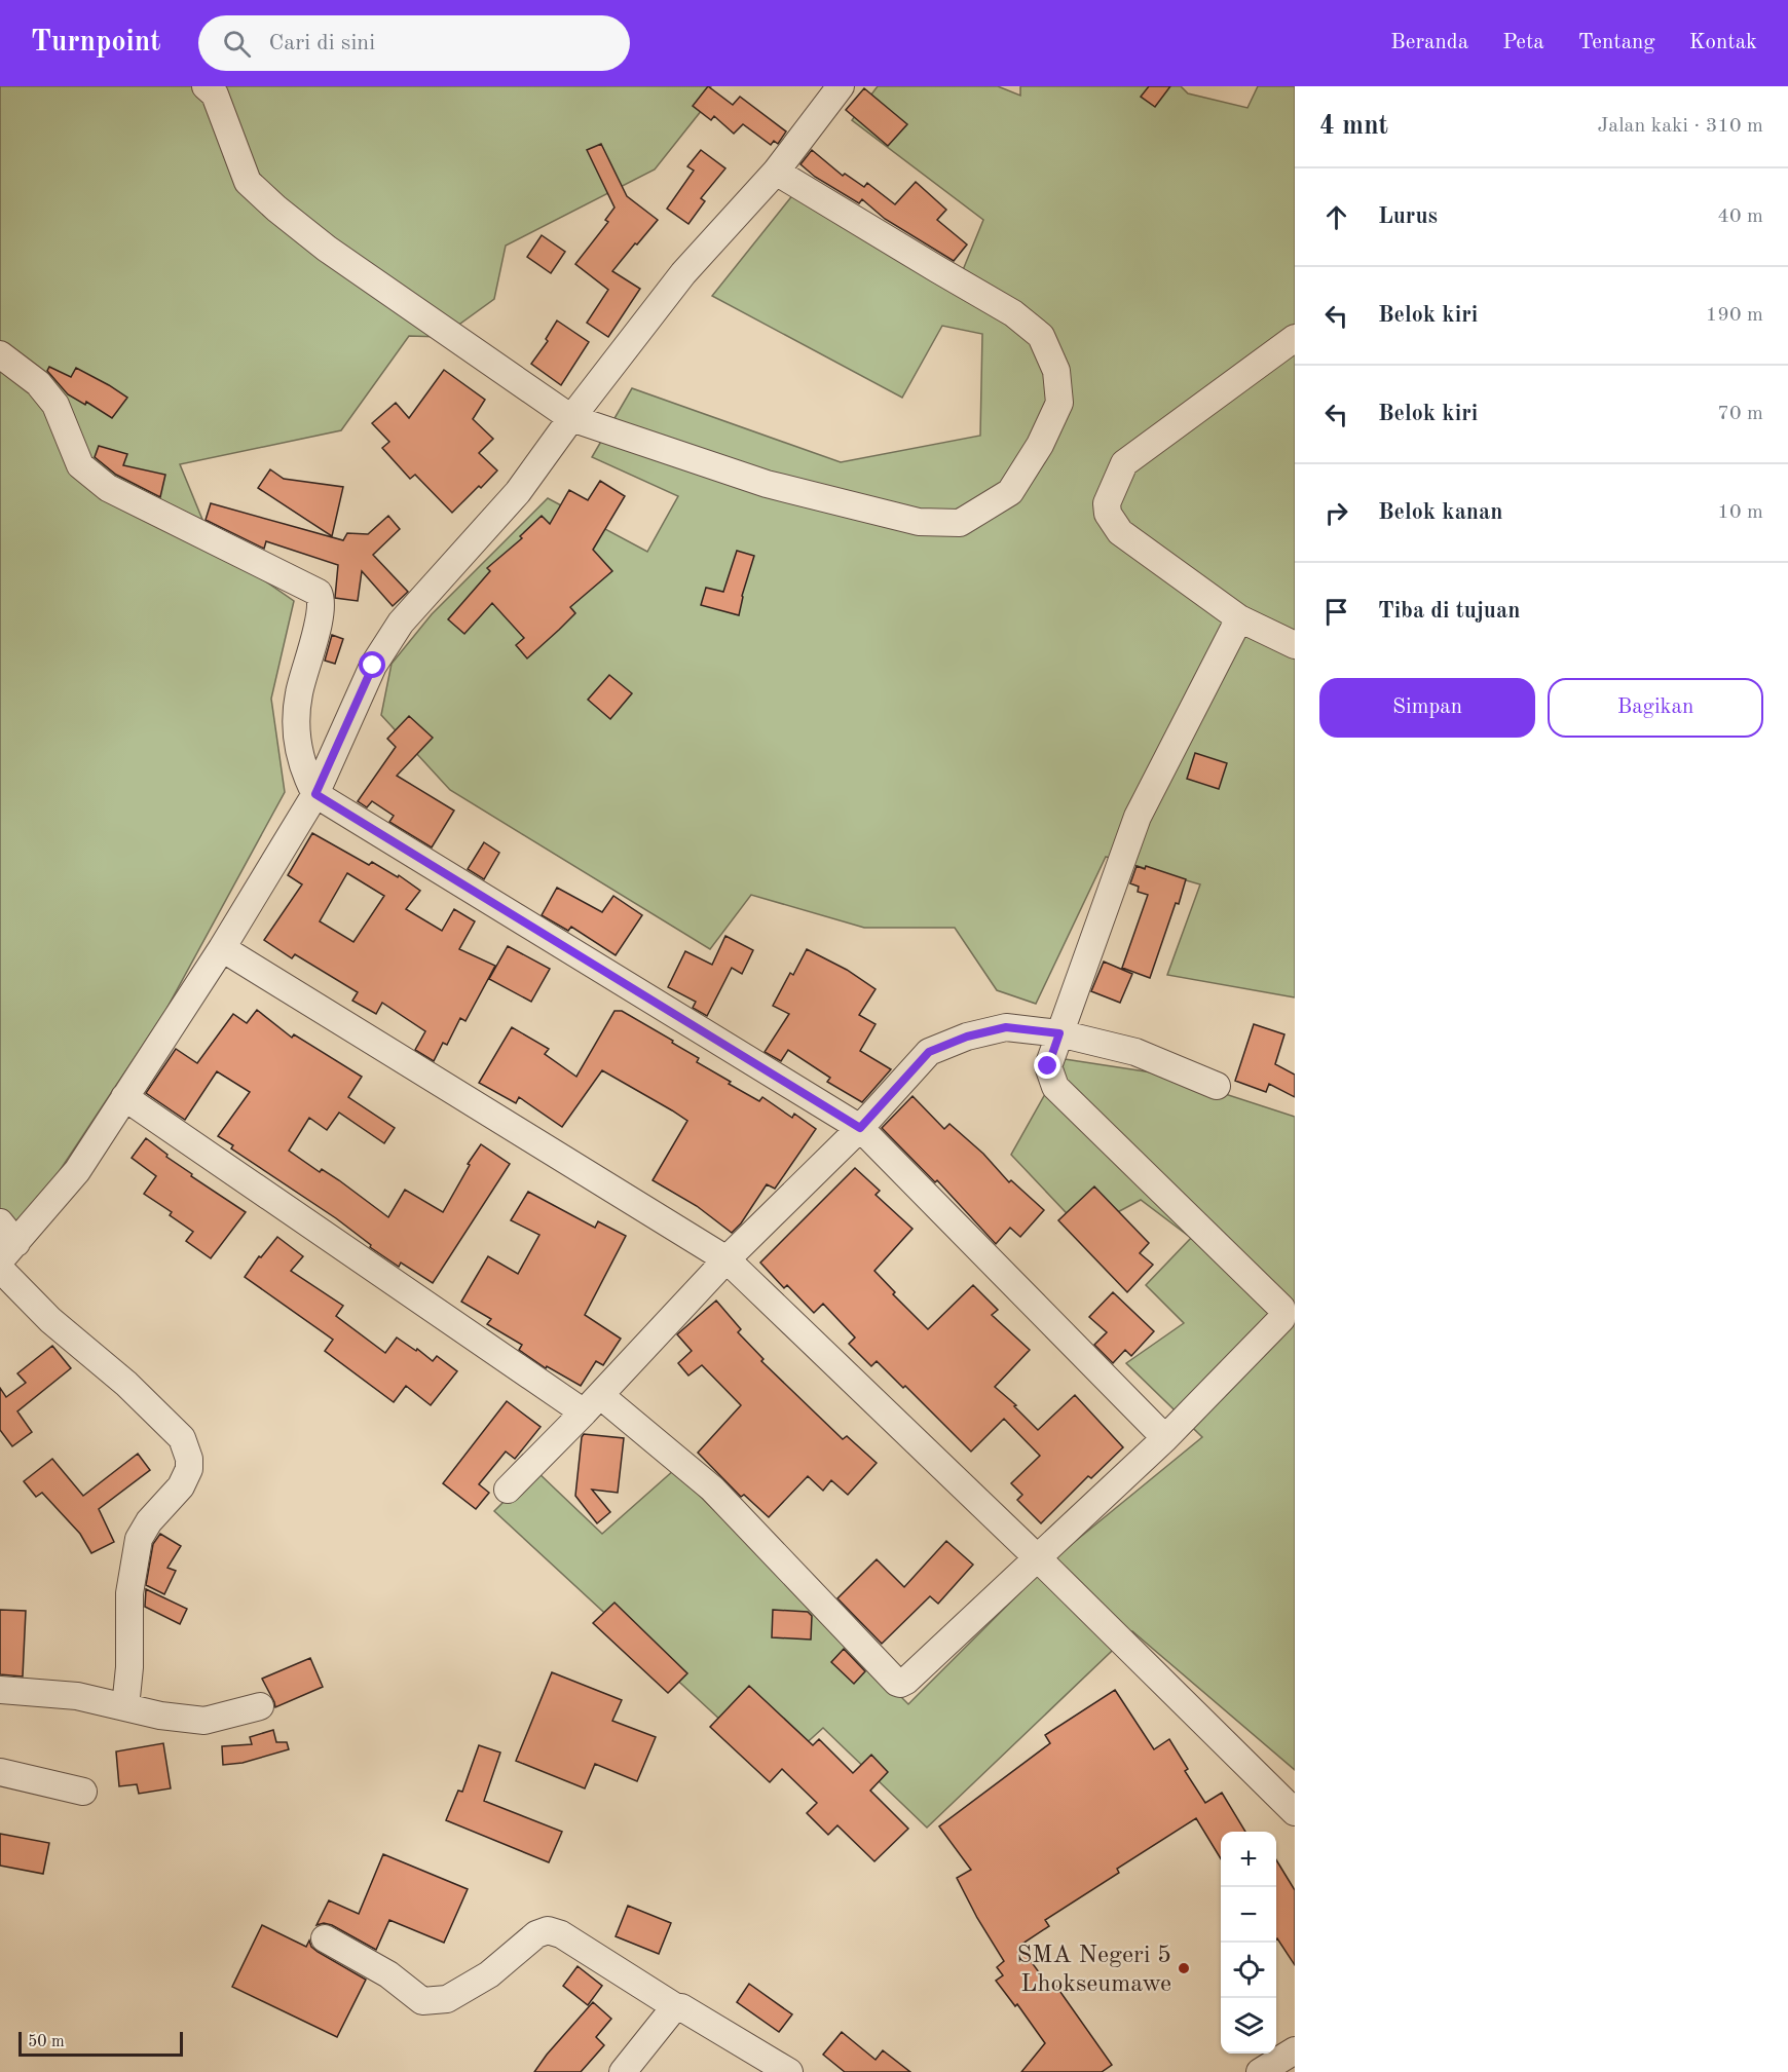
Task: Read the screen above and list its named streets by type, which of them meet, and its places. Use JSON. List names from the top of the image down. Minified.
{"places":["SMA Negeri 5 Lhokseumawe"],"scale_bar":"50 m","page":{"header":"Turnpoint","search":"Cari di sini","nav":["Beranda","Peta","Tentang","Kontak"],"heading":["4 mnt","Jalan kaki · 310 m"],"list":[["Lurus","40 m"],["Belok kiri","190 m"],["Belok kiri","70 m"],["Belok kanan","10 m"],"Tiba di tujuan"],"buttons":["Simpan","Bagikan"],"map_buttons":["+","−"],"scale":"50 m"}}
